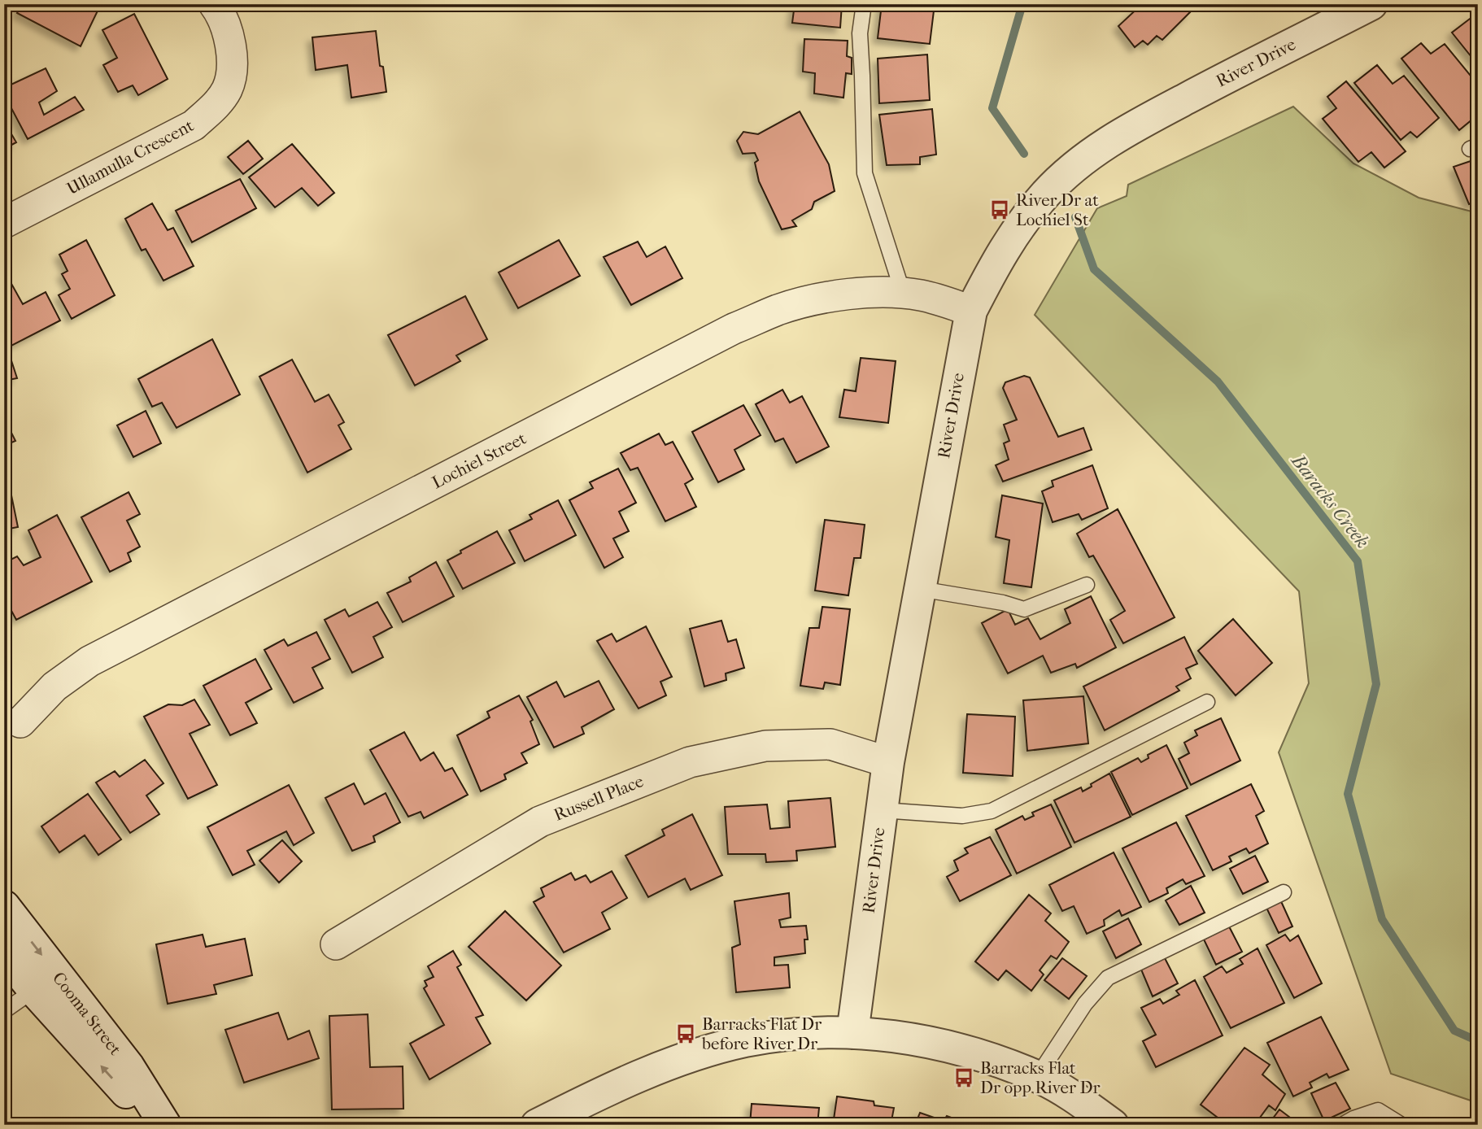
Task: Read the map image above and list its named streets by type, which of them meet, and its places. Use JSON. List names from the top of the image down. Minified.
{"streets":{"street":["River Drive","Ullamulla Crescent","Lochiel Street","Russell Place","Cooma Street"]},"crossings":[["River Drive","Lochiel Street"],["River Drive","Russell Place"]],"water":["Baracks Creek"],"places":{"bus stop":["River Dr at Lochiel St","Barracks Flat Dr before River Dr","Barracks Flat Dr opp River Dr"]}}
